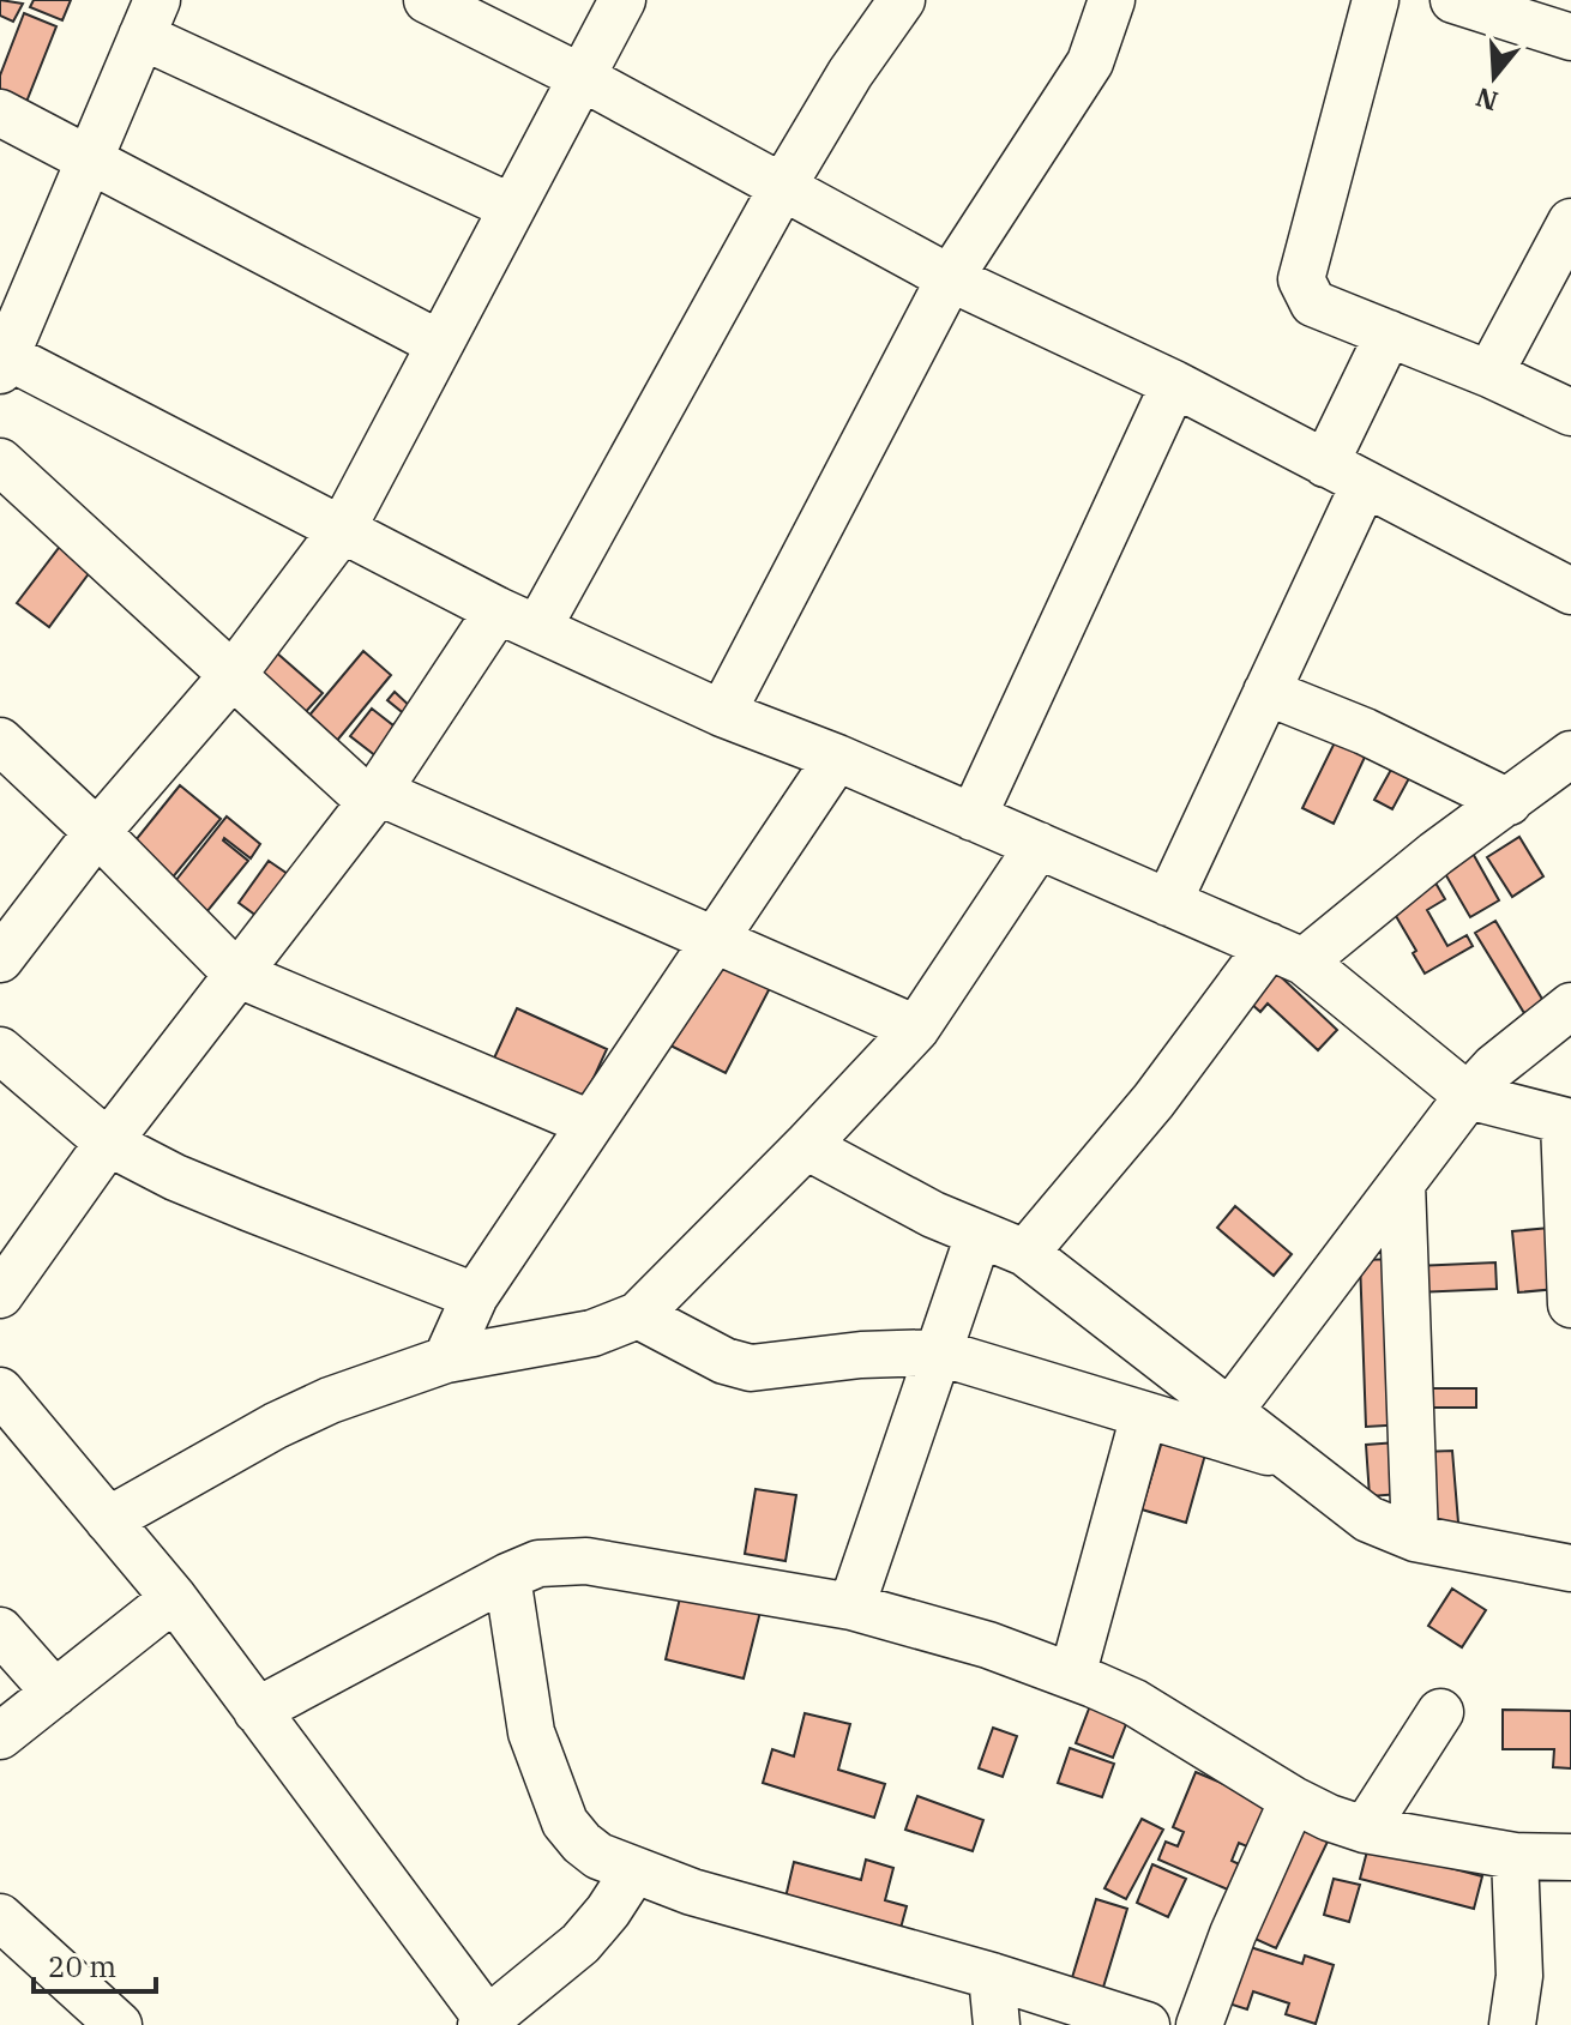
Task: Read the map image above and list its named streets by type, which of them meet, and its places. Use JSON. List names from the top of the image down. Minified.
{"scale_bar":"20 m","north":"bottom"}
